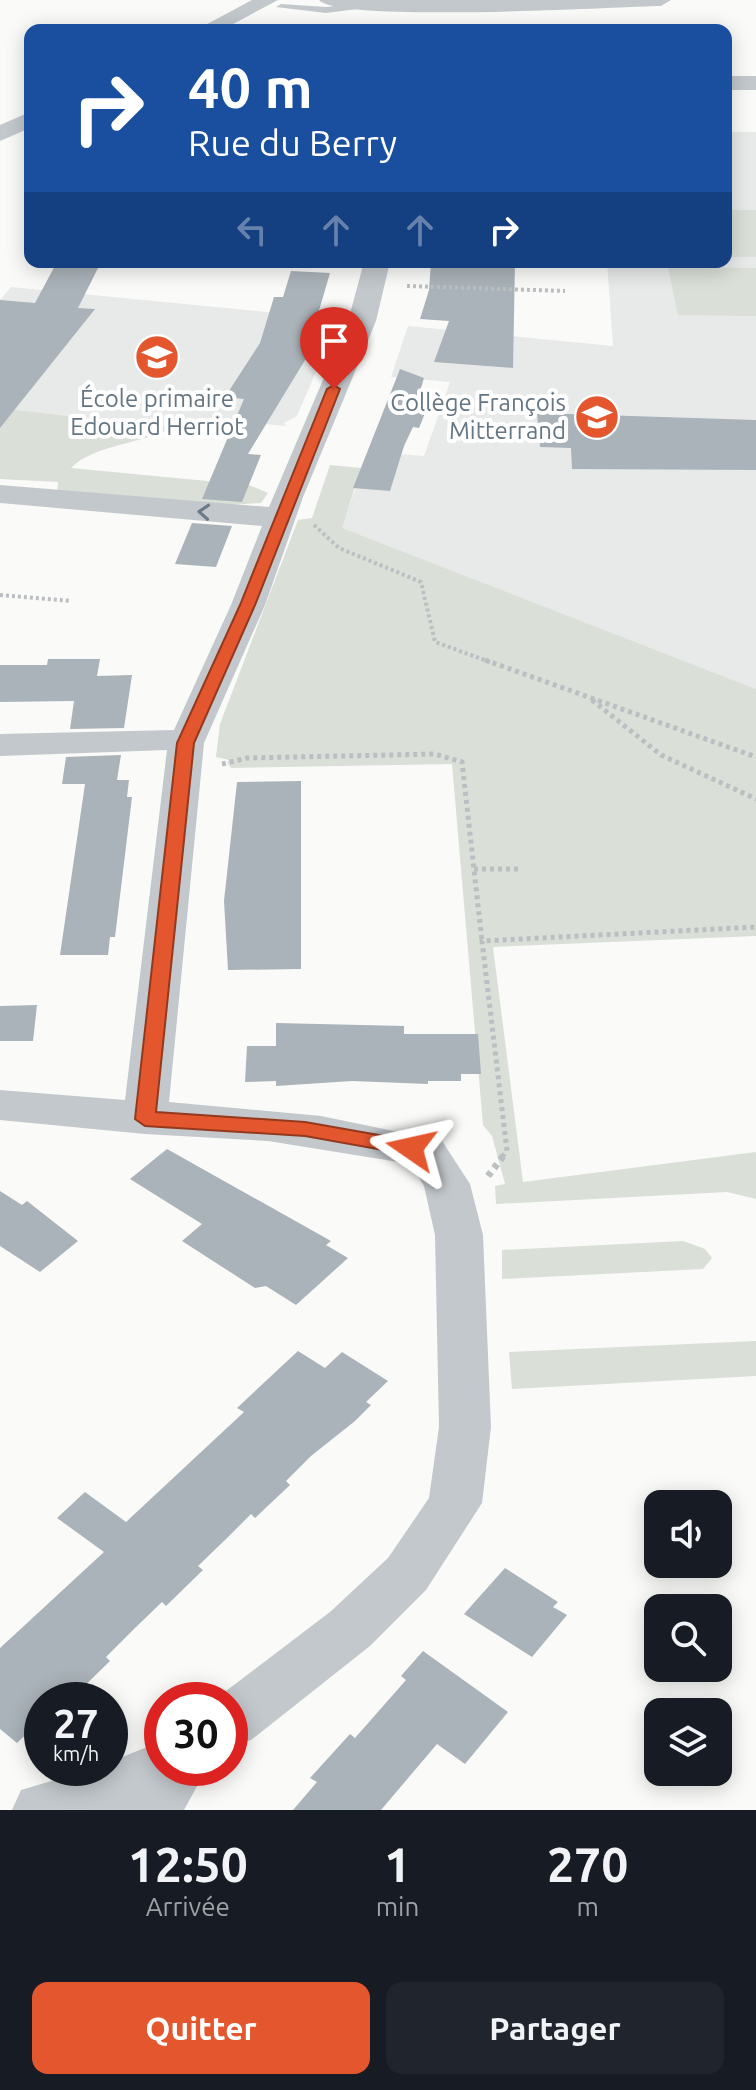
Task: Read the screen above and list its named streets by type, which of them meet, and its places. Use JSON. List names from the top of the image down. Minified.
{"places":{"school or university":["École primaire Edouard Herriot","Collège François Mitterrand"]},"page":{"turn":["40 m","Rue du Berry"],"speed":"27 km/h","limit":"30","eta":["12:50","Arrivée","1","min","270","m"],"buttons":["Quitter","Partager"]}}
